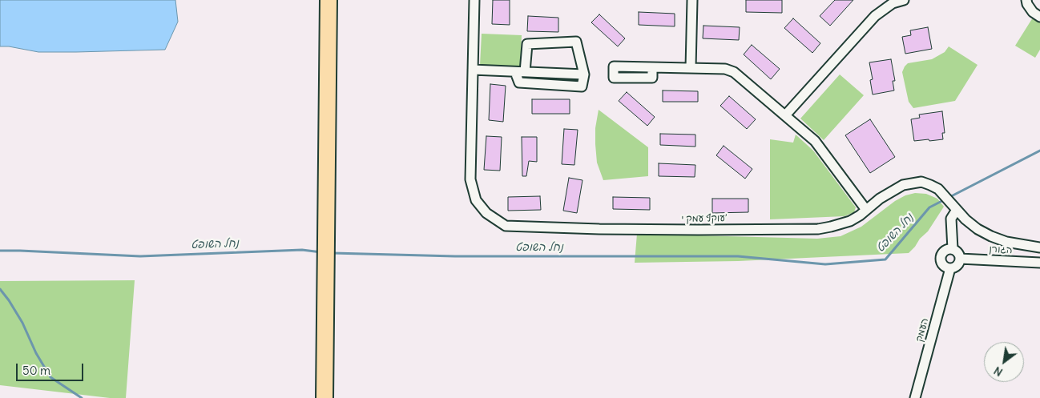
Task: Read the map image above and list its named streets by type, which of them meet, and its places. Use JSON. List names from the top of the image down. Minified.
{"streets":{"street":["עוקף עמק י’","הגורן","העמק"]},"crossings":[["הגורן","העמק"]],"water":["נחל השופט"],"scale_bar":"50 m","north":"bottom left"}
